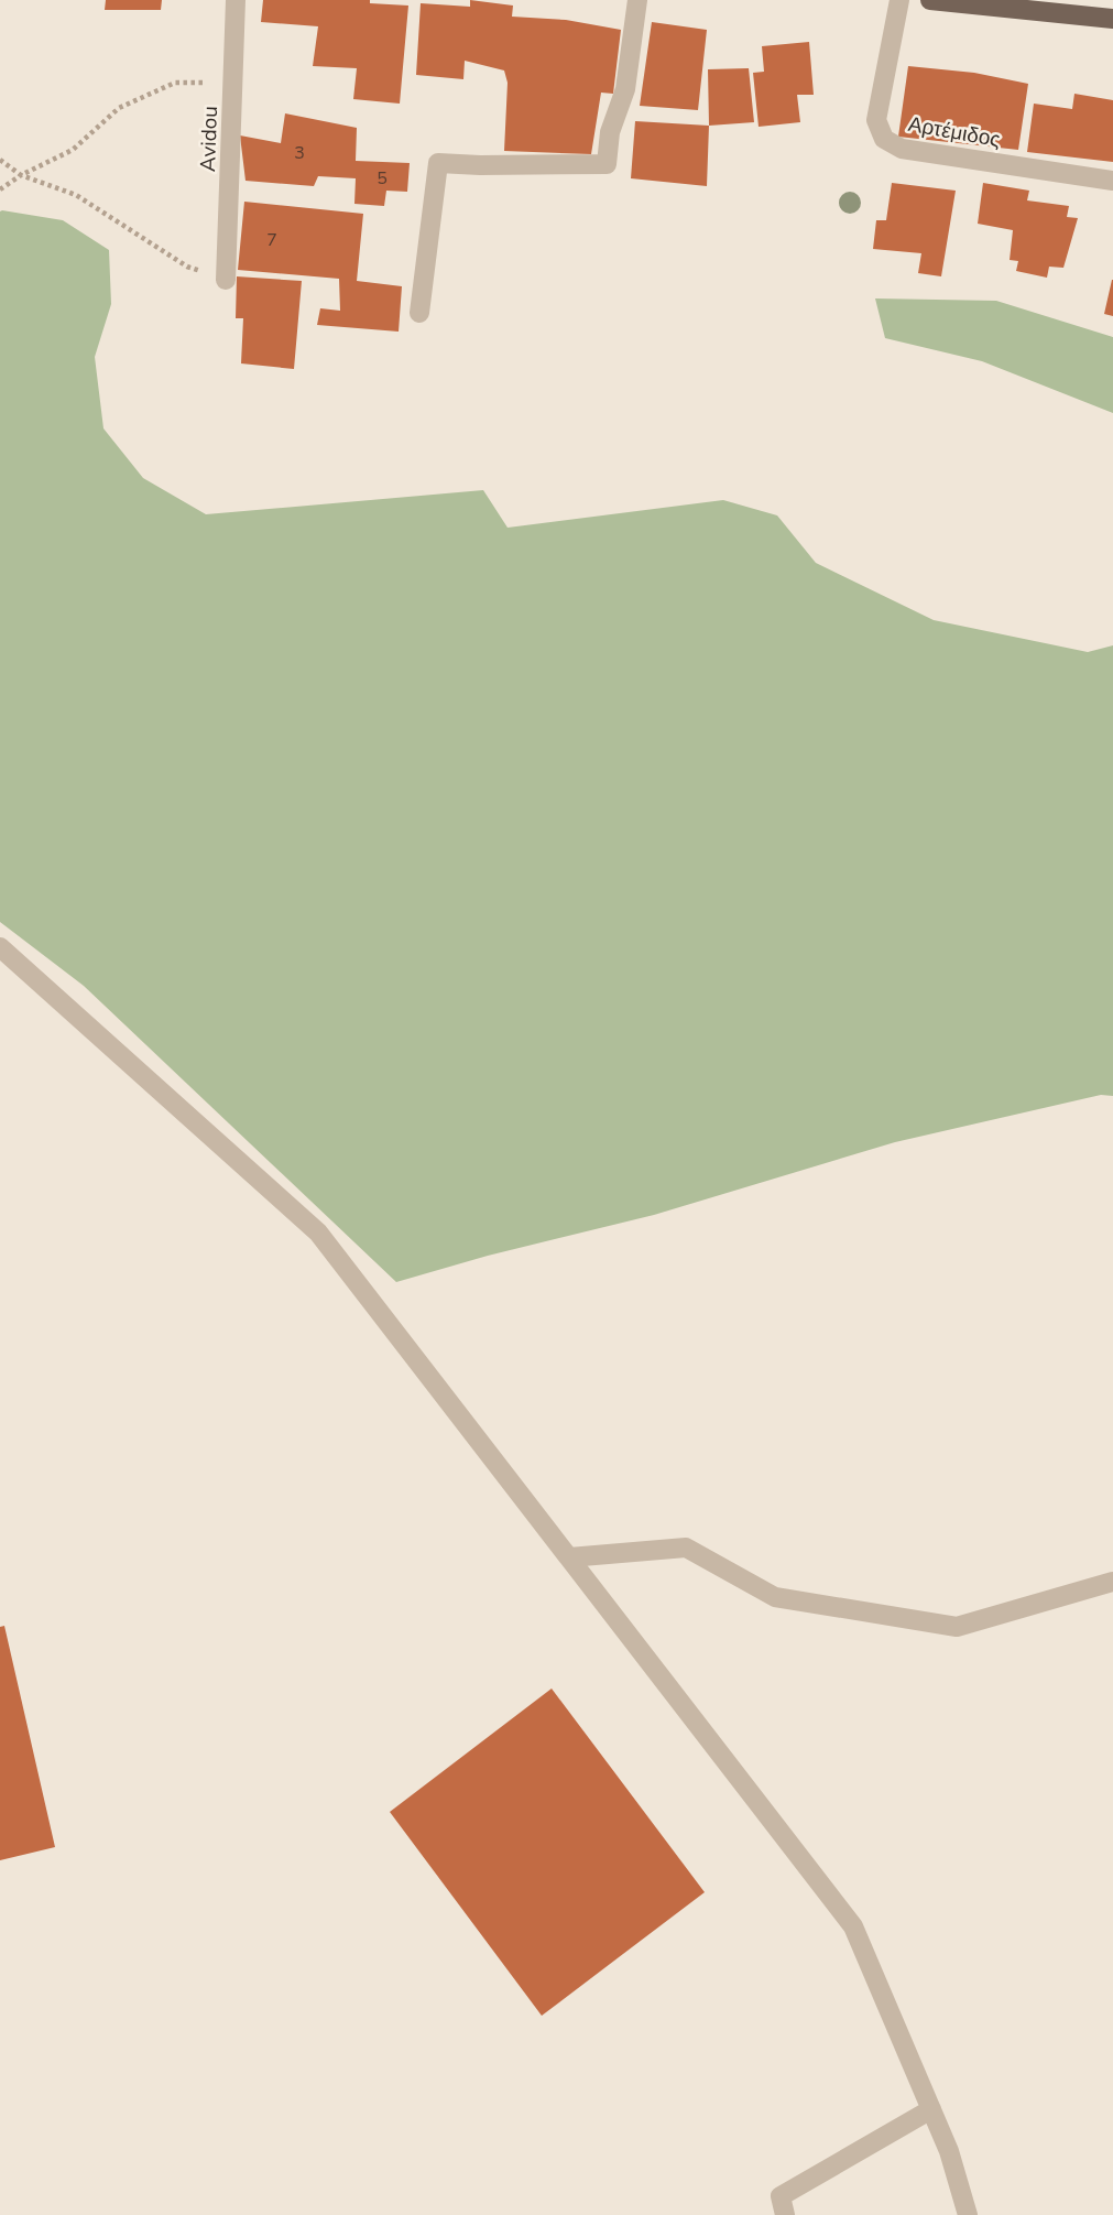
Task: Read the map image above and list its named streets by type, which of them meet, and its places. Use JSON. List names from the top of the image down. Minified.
{"streets":{"street":["Αρτέμιδος","Avidou"]},"house_numbers":["3","5","7"]}
